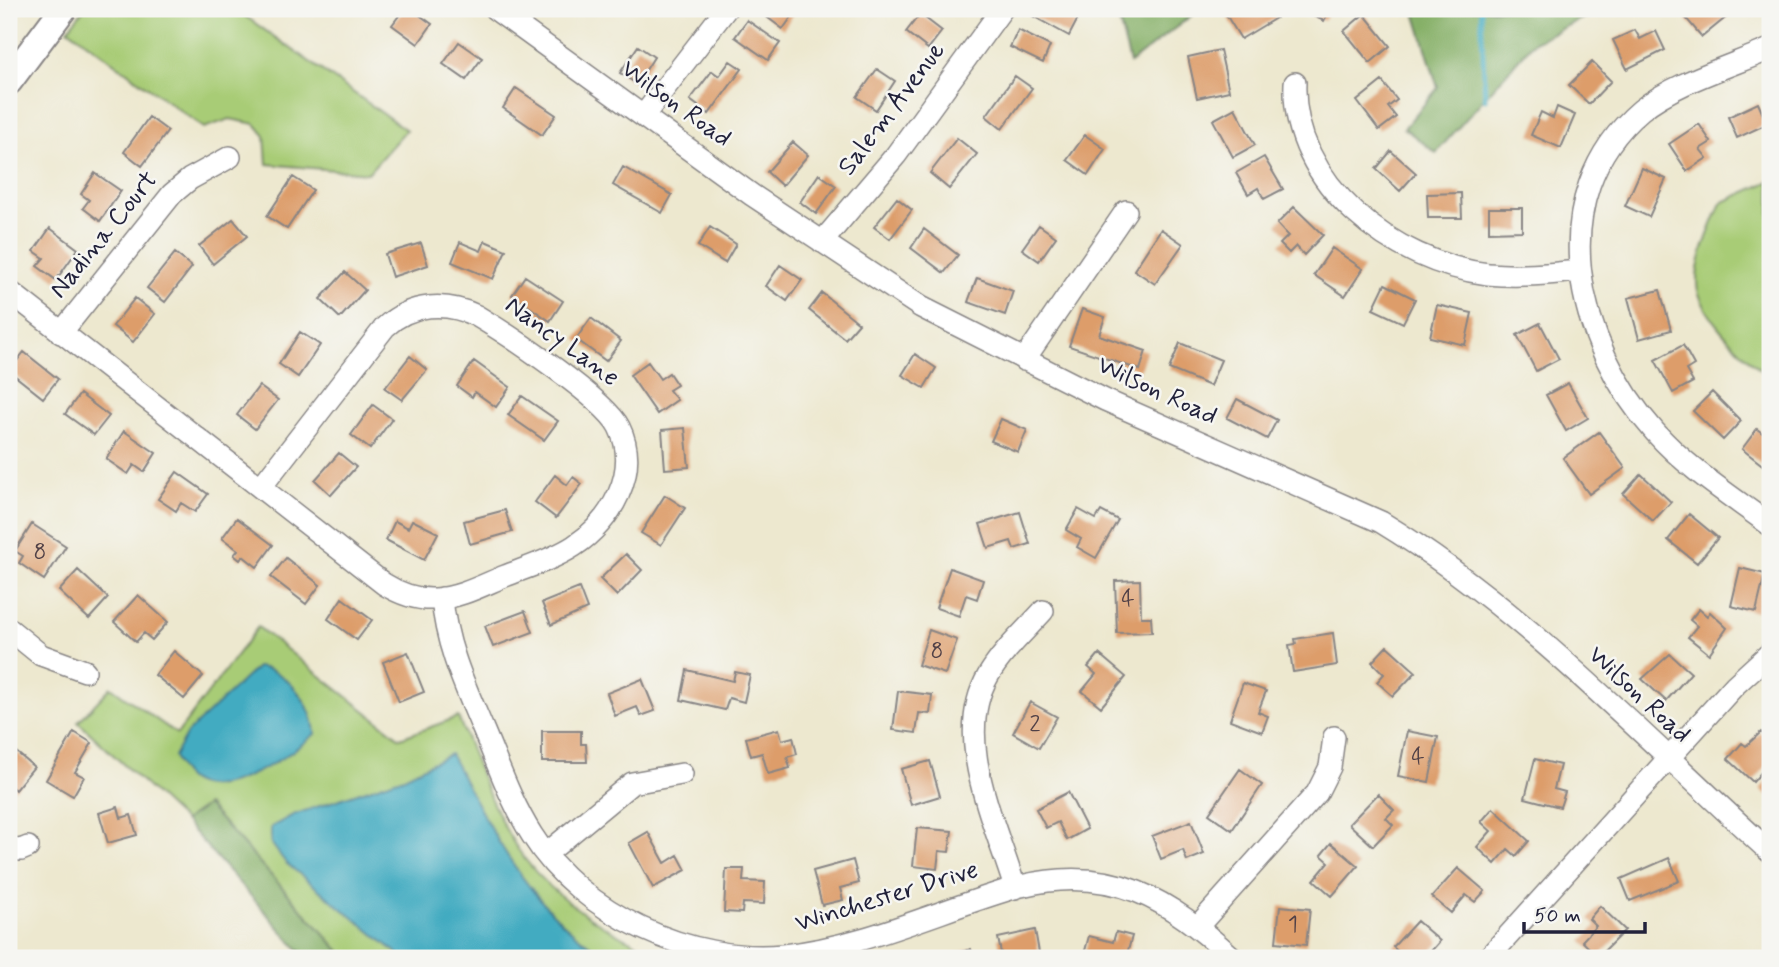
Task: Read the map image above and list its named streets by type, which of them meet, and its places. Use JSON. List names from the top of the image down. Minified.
{"streets":{"street":["Wilson Road","Salem Avenue","Nadina Court","Nancy Lane","Winchester Drive"]},"crossings":[["Wilson Road","Salem Avenue"],["Nadina Court","Nancy Lane"],["Nancy Lane","Winchester Drive"]],"house_numbers":["8","4","8","2","4","1"],"scale_bar":"50 m"}
